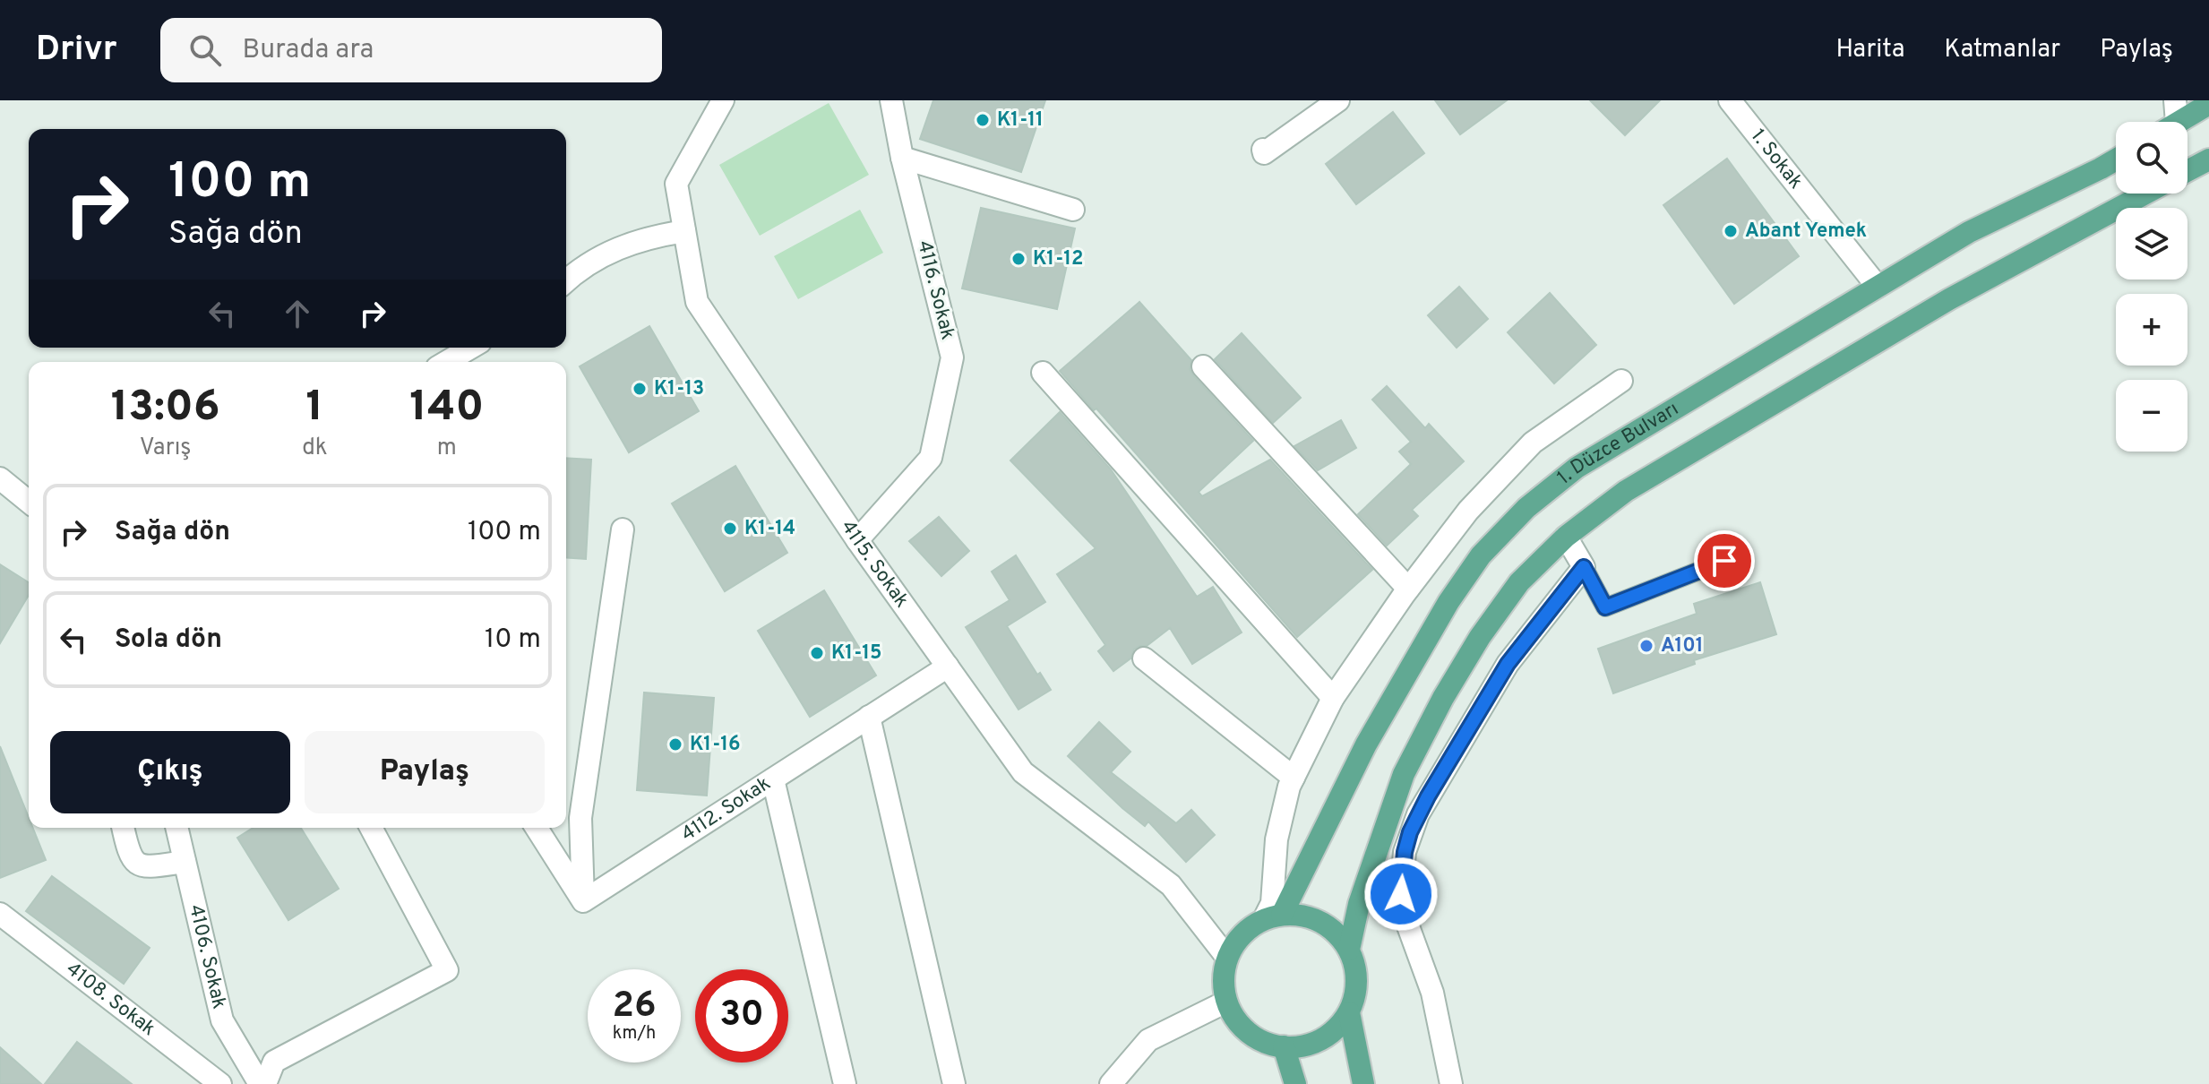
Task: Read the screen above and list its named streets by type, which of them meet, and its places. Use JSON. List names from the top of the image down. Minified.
{"streets":{"main road":["1. Düzce Bulvarı"],"street":["1. Sokak","4116. Sokak","4115. Sokak","4112. Sokak","4106. Sokak","4108. Sokak"]},"crossings":[["1. Sokak","1. Düzce Bulvarı"],["4116. Sokak","4115. Sokak"],["1. Düzce Bulvarı","4115. Sokak"],["4115. Sokak","4112. Sokak"]],"places":["K1-11","Abant Yemek","K1-12","K1-13","K1-14","A101","K1-15","K1-16"],"page":{"header":"Drivr","search":"Burada ara","nav":["Harita","Katmanlar","Paylaş"],"map_buttons":["+","−"],"turn":["100 m","Sağa dön"],"eta":["13:06","Varış","1","dk","140","m"],"list":[{"name":"Sağa dön","value":"100 m"},{"name":"Sola dön","value":"10 m"}],"buttons":["Çıkış","Paylaş"],"speed":"26 km/h","limit":"30"}}
